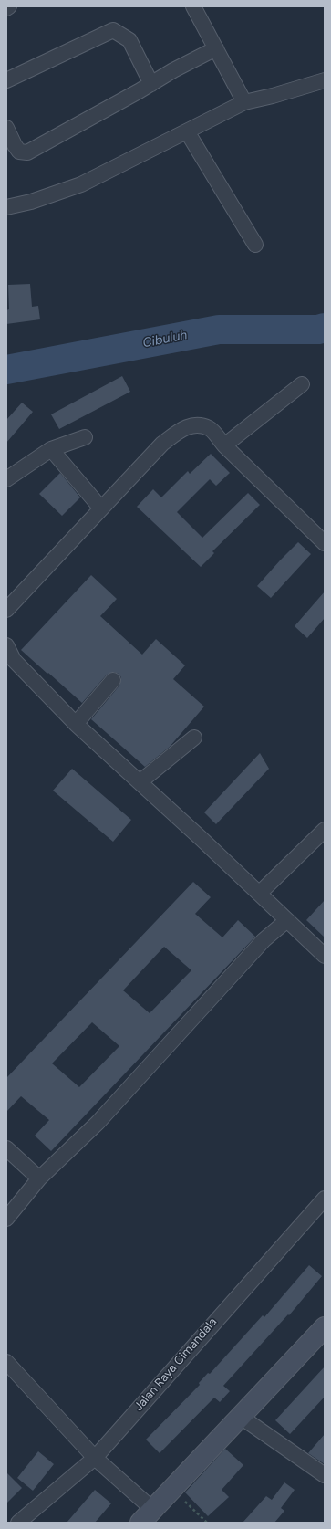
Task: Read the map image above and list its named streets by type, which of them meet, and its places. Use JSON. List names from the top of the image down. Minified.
{"streets":{"street":["Jalan Raya Cimandala"]},"water":["Cibuluh"]}
